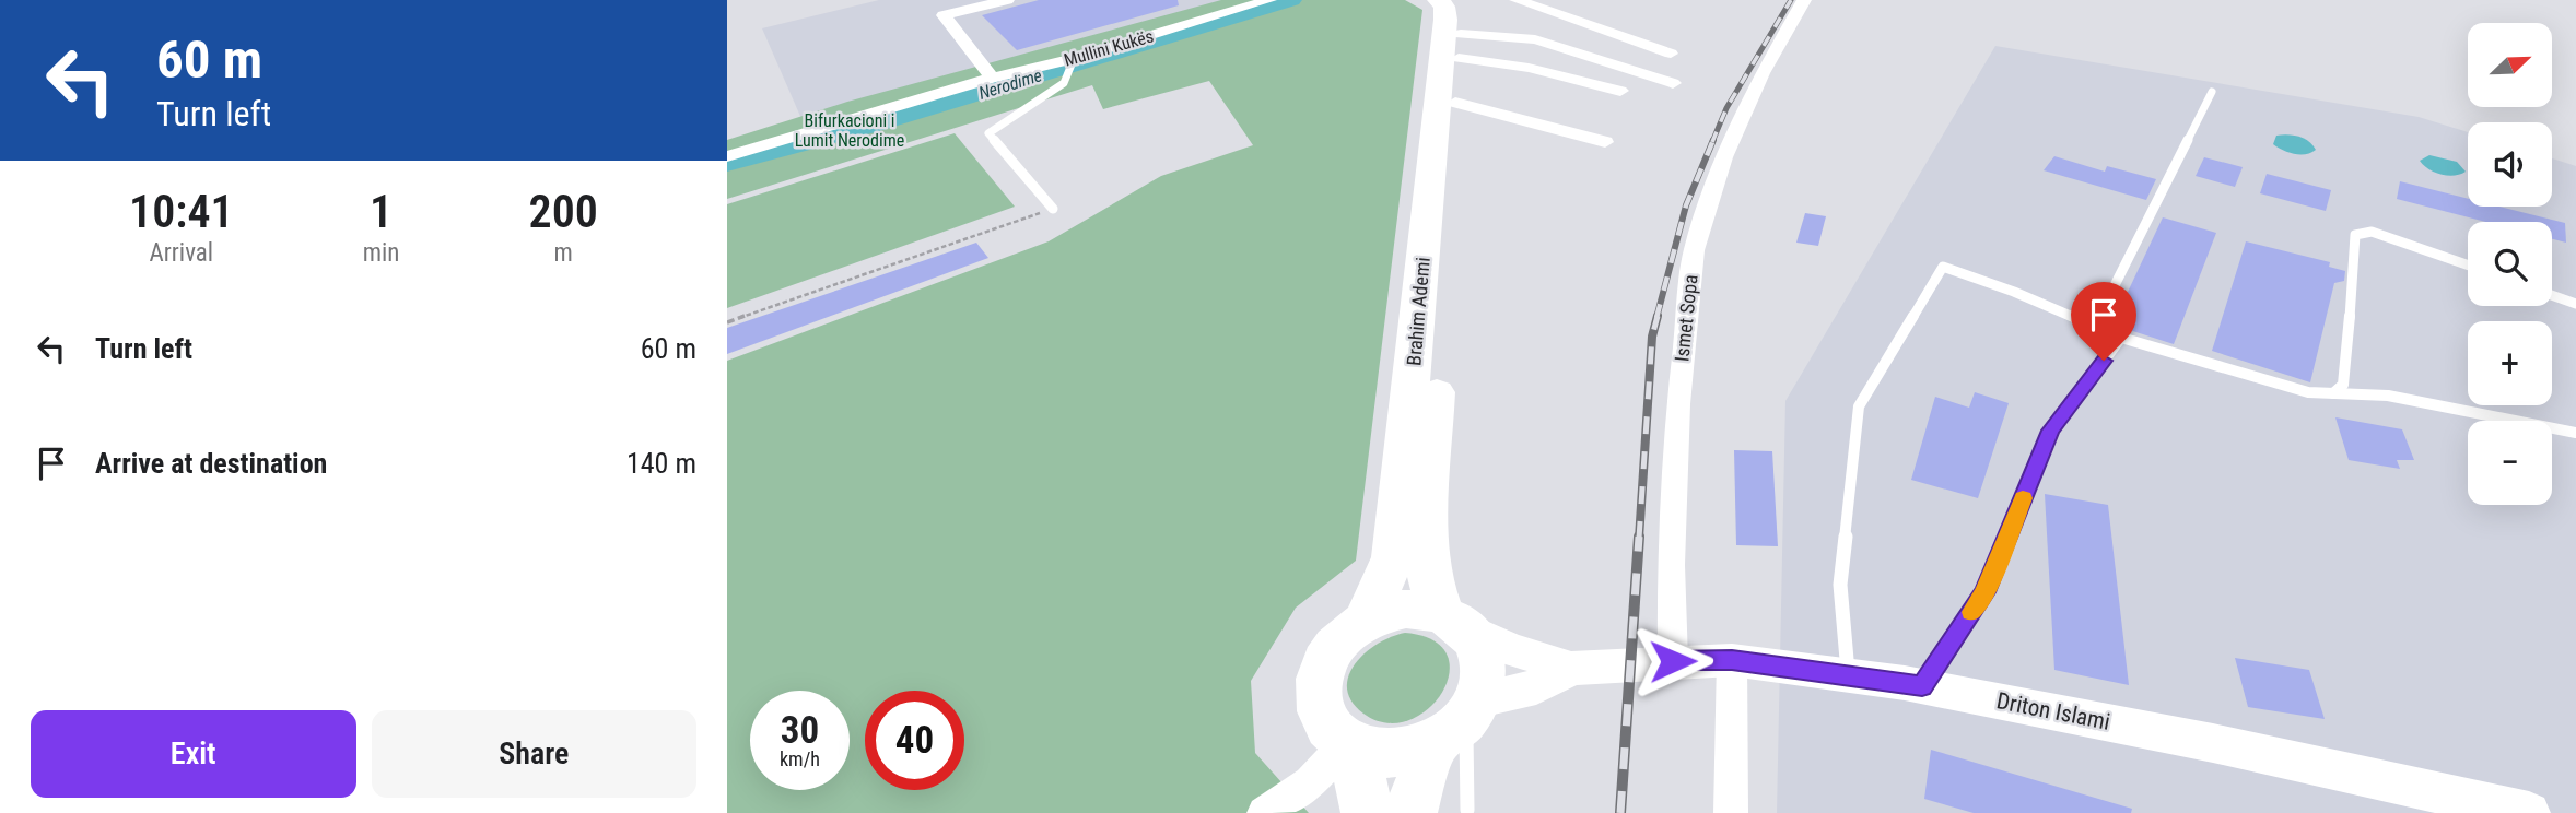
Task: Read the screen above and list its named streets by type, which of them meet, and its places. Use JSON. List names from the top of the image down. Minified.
{"streets":{"main road":["Brahim Ademi"],"street":["Mullini Kukës","Ismet Sopa","Driton Islami"]},"crossings":[["Brahim Ademi","Driton Islami"],["Ismet Sopa","Driton Islami"]],"water":["Nerodime"],"parks":["Bifurkacioni i Lumit Nerodime"],"north":"top right","page":{"turn":["60 m","Turn left"],"map_buttons":["+","−"],"eta":["10:41","Arrival","1","min","200","m"],"list":[{"name":"Turn left","value":"60 m"},{"name":"Arrive at destination","value":"140 m"}],"speed":"30 km/h","limit":"40","buttons":["Exit","Share"]}}
